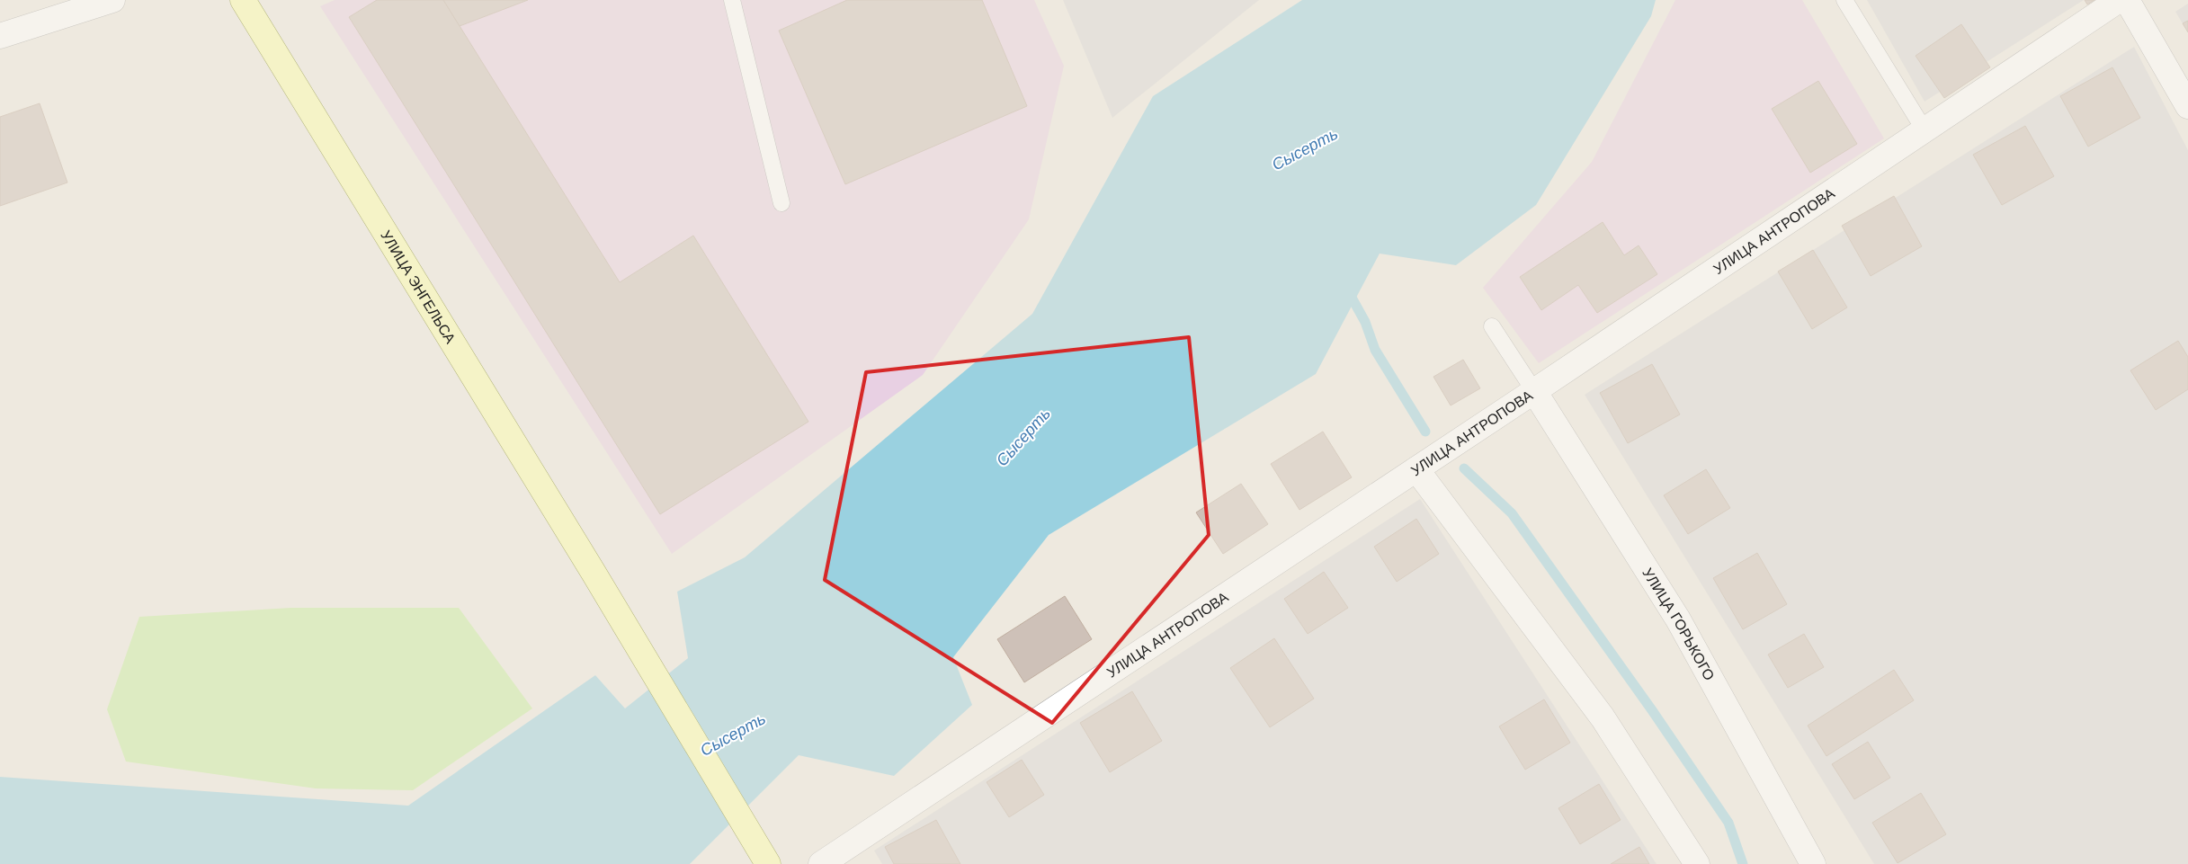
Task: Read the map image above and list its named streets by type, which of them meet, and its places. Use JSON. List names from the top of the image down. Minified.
{"streets":{"street":["УЛИЦА АНТРОПОВА","УЛИЦА ЭНГЕЛЬСА","УЛИЦА ГОРЬКОГО"]},"crossings":[["УЛИЦА АНТРОПОВА","УЛИЦА ГОРЬКОГО"]],"water":["Сысерть"]}
